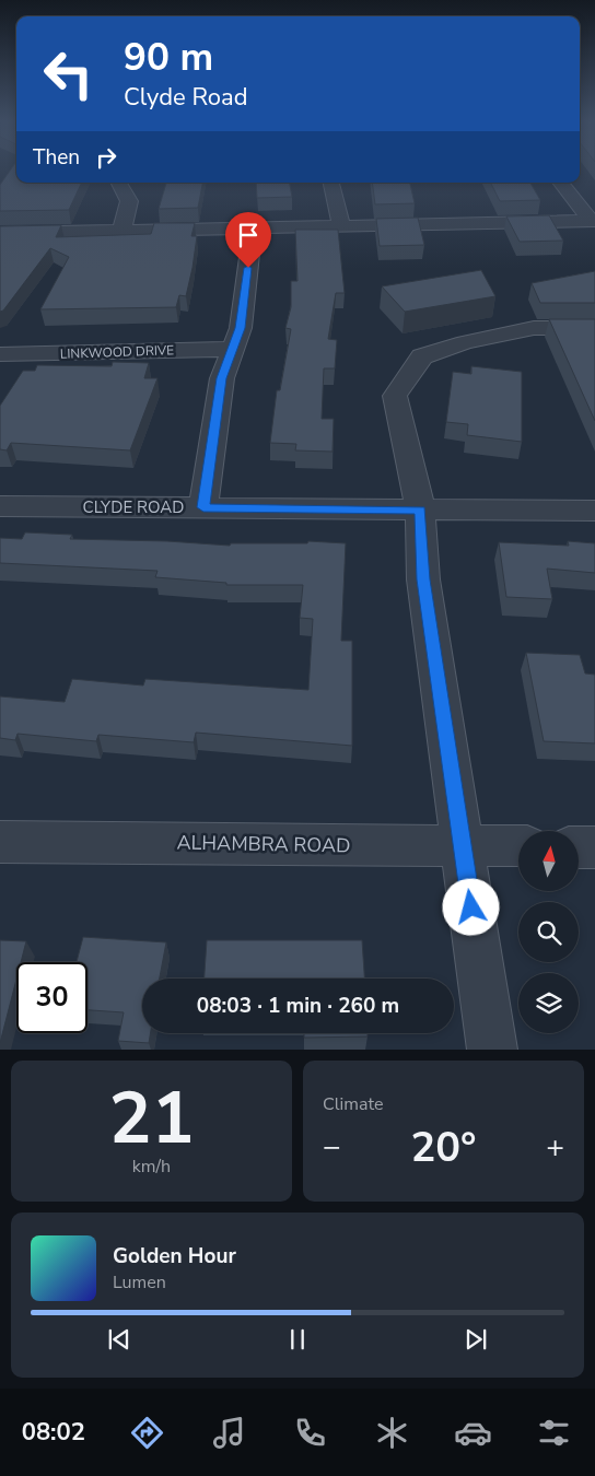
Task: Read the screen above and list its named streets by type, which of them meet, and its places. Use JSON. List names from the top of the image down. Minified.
{"streets":{"street":["LINKWOOD DRIVE","CLYDE ROAD","ALHAMBRA ROAD"]},"north":"top","page":{"turn":["90 m","Clyde Road"],"then":"Then","limit":"30","trip":"08:03 · 1 min · 260 m","tile":[["21","km/h"],"Climate"],"heat":["−","20°","+"],"song":["Golden Hour","Lumen"],"tabs":"08:02"}}
